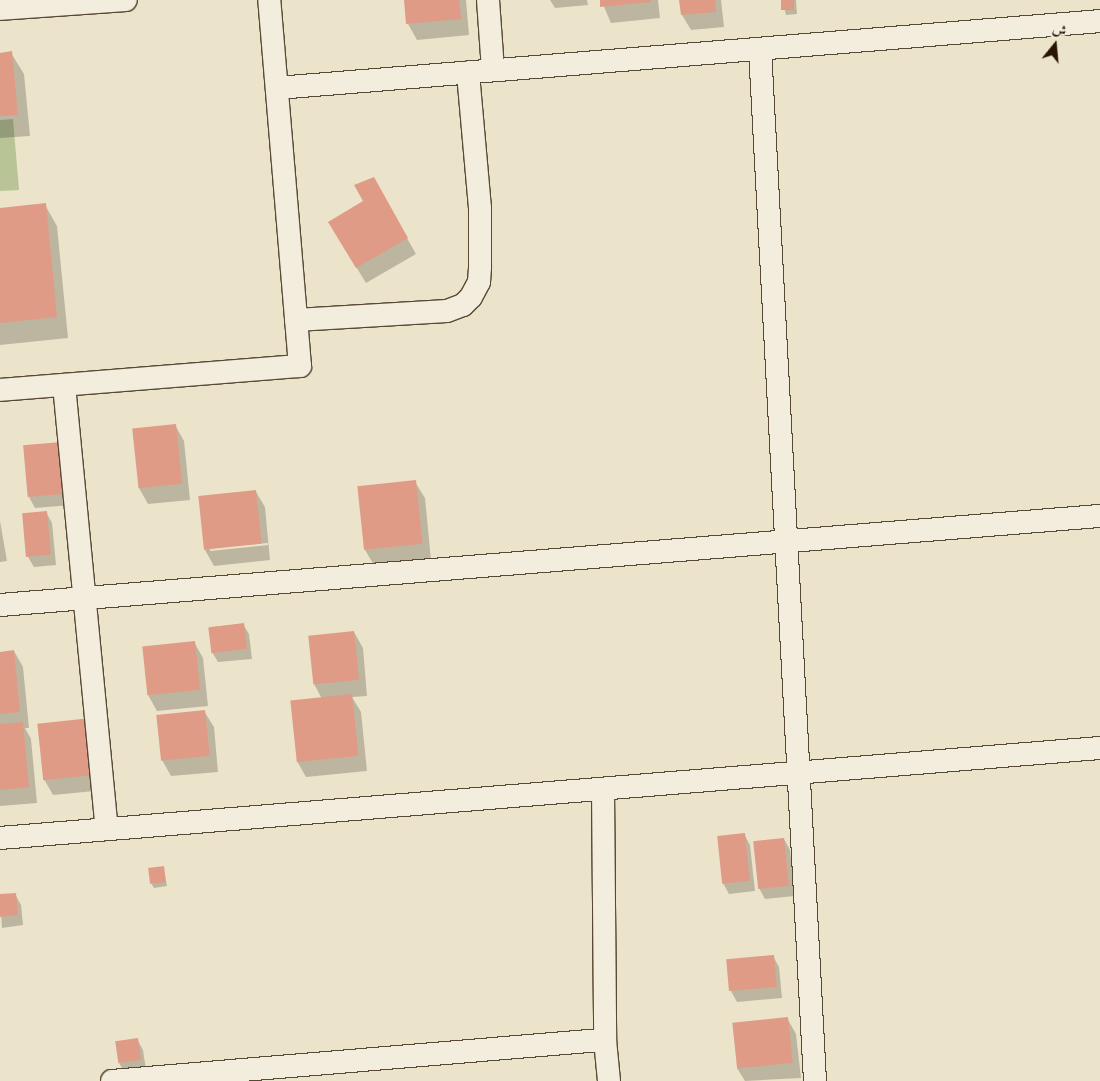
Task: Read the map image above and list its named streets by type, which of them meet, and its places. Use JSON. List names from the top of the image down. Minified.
{"north":"top"}
